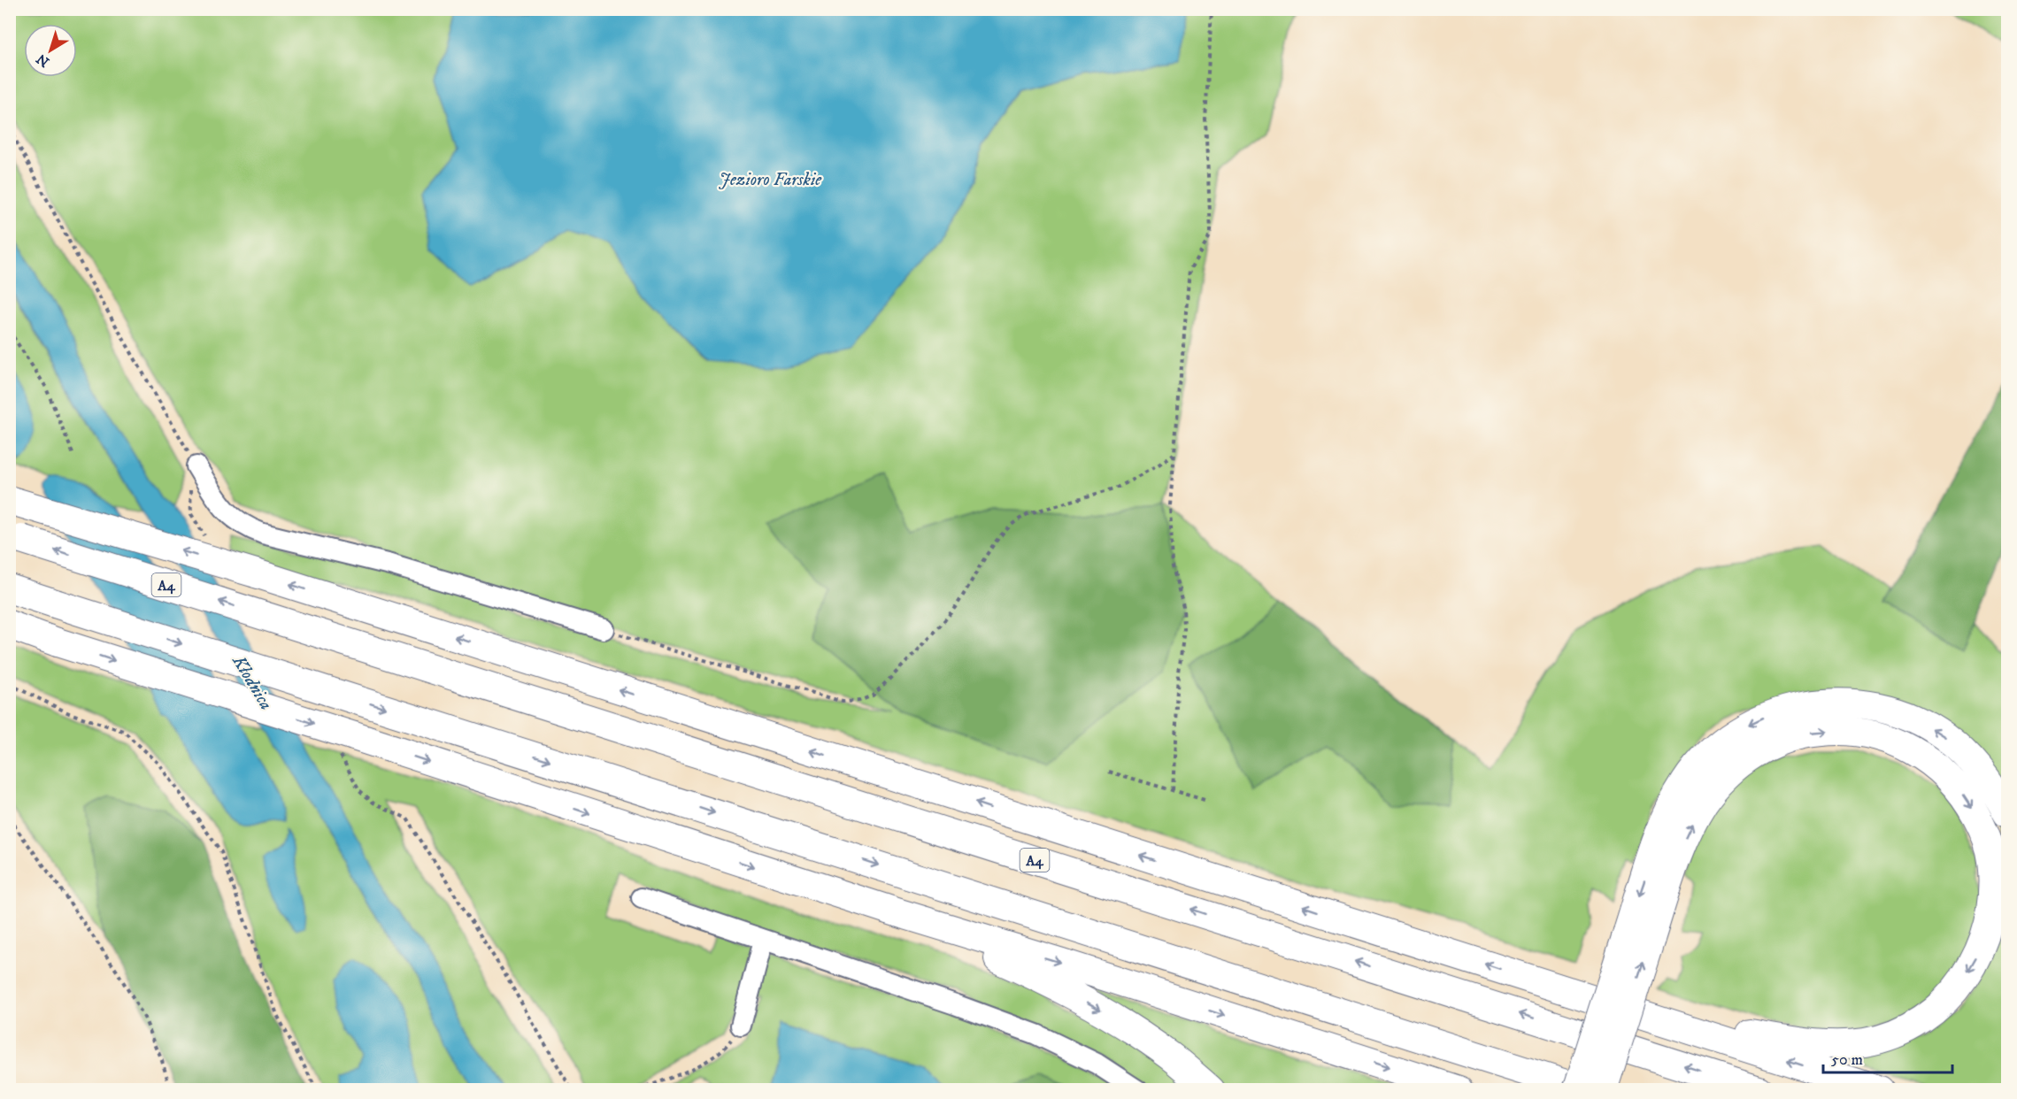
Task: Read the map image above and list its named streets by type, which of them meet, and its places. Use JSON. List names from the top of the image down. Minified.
{"streets":{"highway":["A4"]},"water":["Jezioro Farskie","Kłodnica"],"scale_bar":"50 m","north":"bottom left"}
